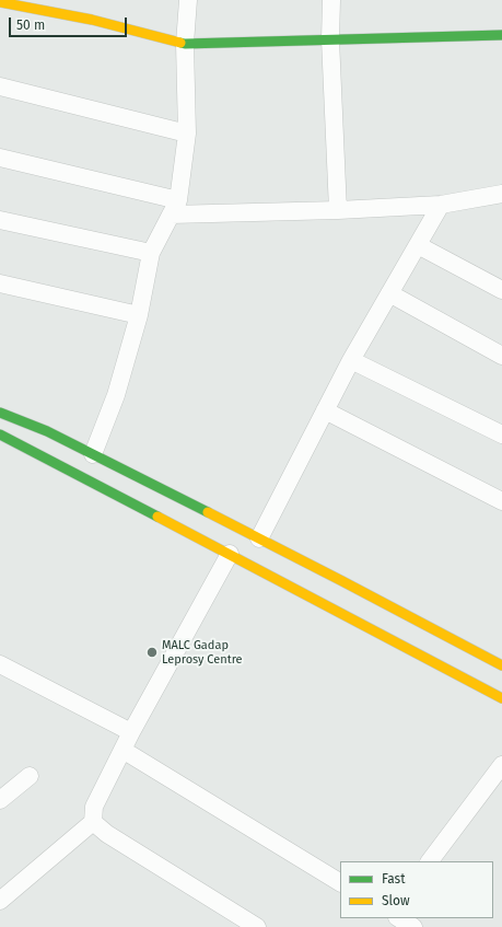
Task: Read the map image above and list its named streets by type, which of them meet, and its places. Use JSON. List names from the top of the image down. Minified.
{"places":["MALC Gadap Leprosy Centre"],"legend":["Fast","Slow"],"scale_bar":"50 m"}
